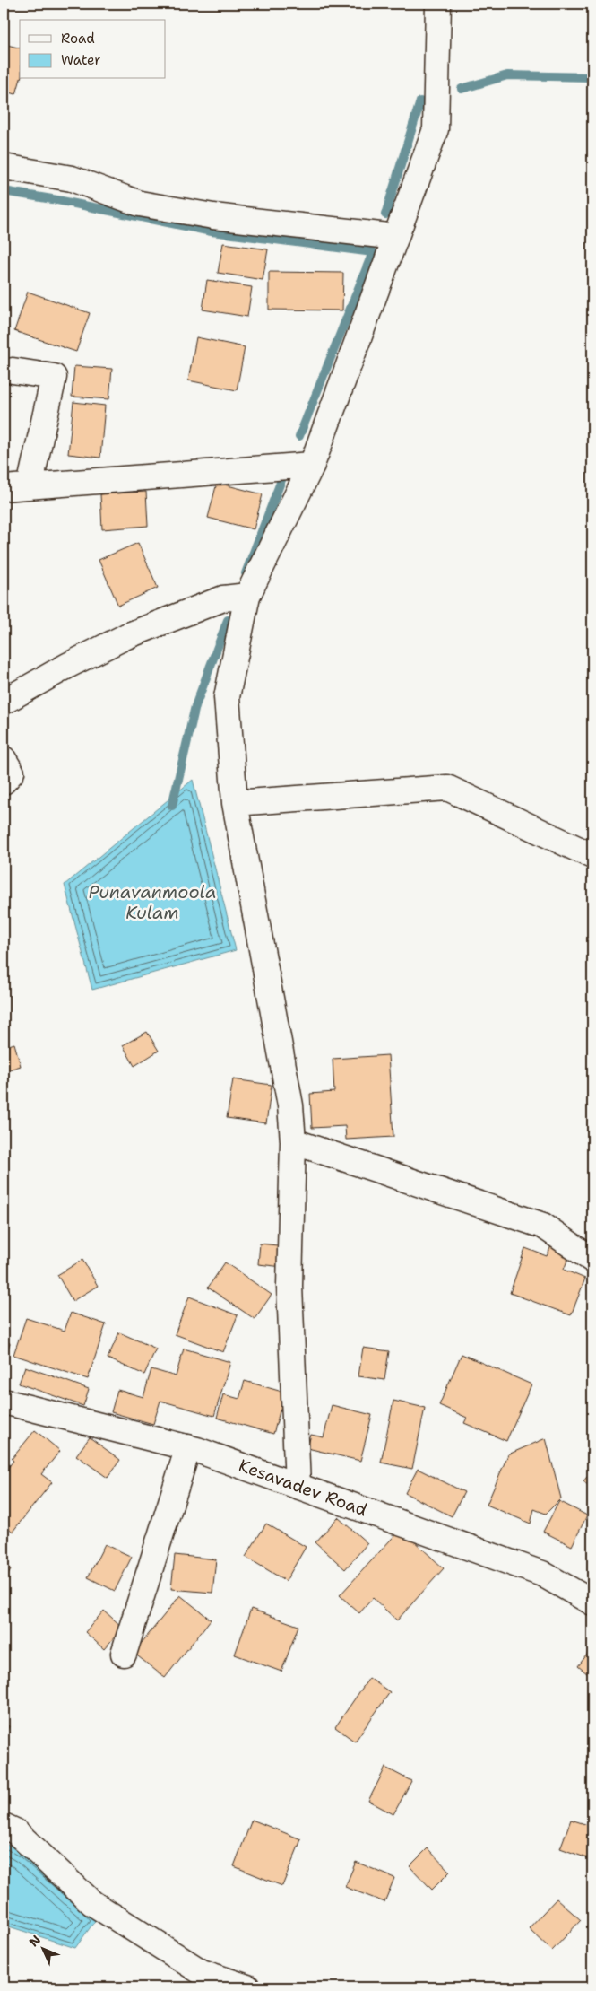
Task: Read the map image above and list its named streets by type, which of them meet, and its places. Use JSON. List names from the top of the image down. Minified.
{"streets":{"street":["Kesavadev Road"]},"water":["Punavanmoola Kulam"],"legend":["Road","Water"],"north":"top left"}
